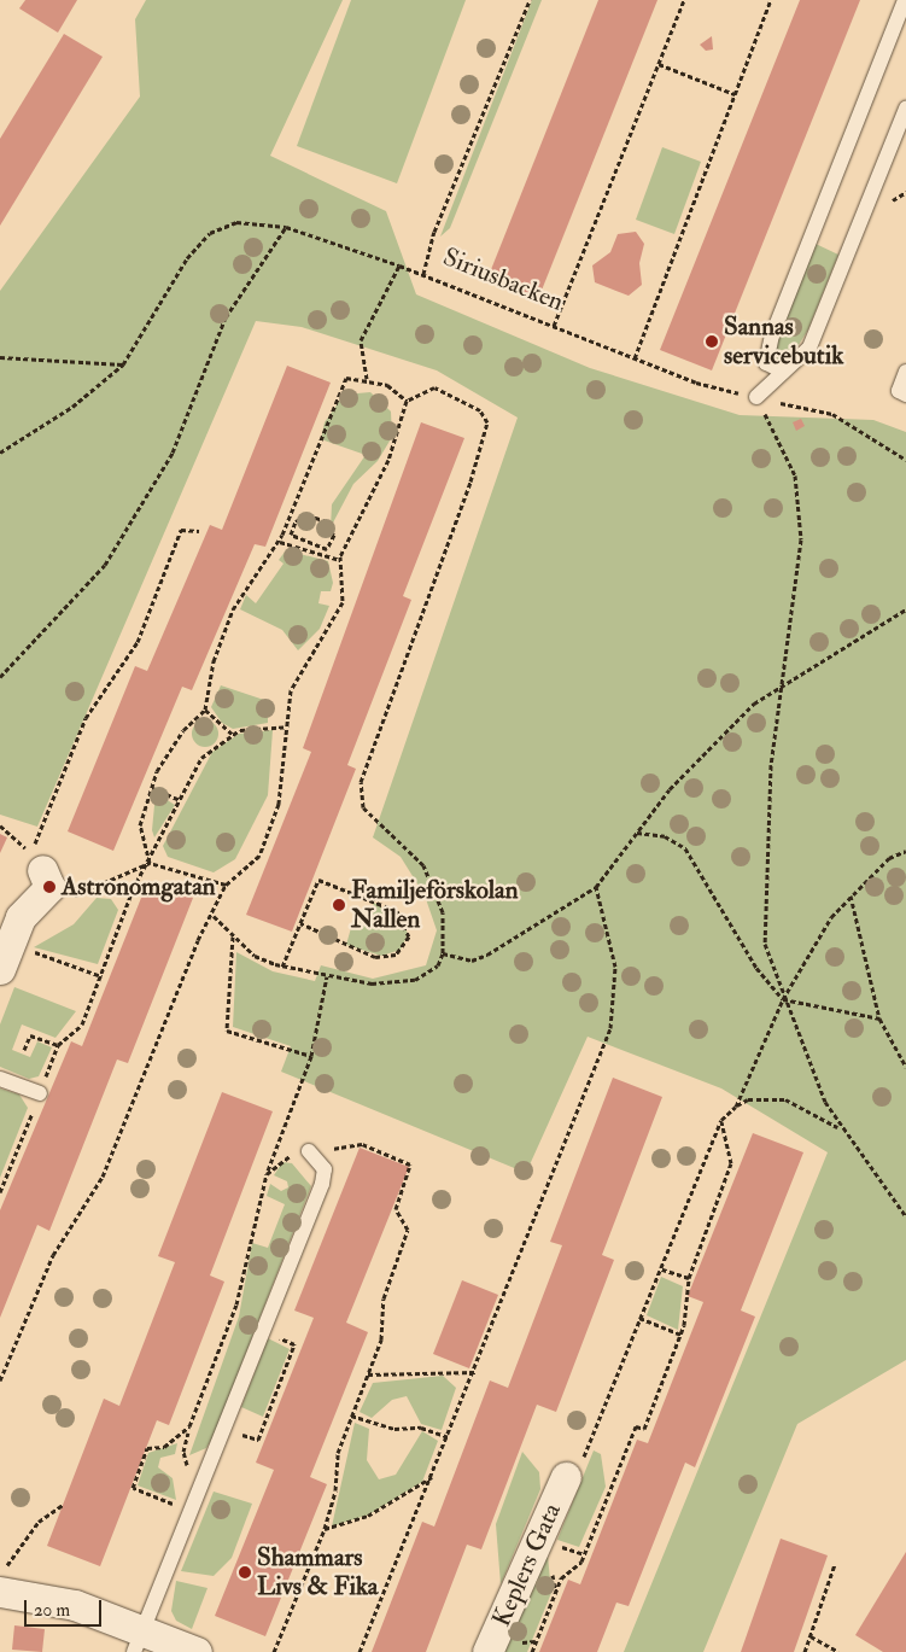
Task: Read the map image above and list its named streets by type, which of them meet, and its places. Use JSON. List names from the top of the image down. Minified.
{"streets":{"street":["Keplers Gata"],"path":["Siriusbacken"]},"places":["Sannas servicebutik","Astronomgatan","Familjeförskolan Nallen","Shammars Livs & Fika"],"scale_bar":"20 m"}
